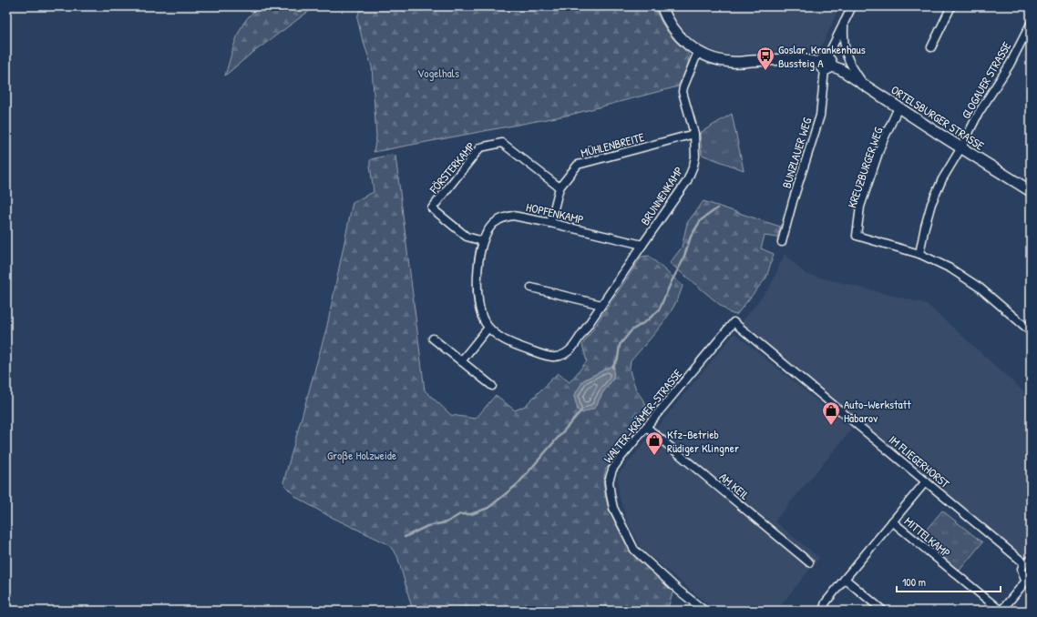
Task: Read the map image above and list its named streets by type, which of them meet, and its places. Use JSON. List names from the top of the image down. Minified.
{"streets":{"street":["GLOGAUER STRASSE","ORTELSBURGER STRASSE","MÜHLENBREITE","BUNZLAUER WEG","FÖRSTERKAMP","KREUZBURGER WEG","BRUNNENKAMP","HOPFENKAMP","WALTER-KRÄMER-STRASSE","IM FLIEGERHORST","AM KEIL","MITTELKAMP"]},"crossings":[["GLOGAUER STRASSE","ORTELSBURGER STRASSE"],["GLOGAUER STRASSE","KREUZBURGER WEG"],["ORTELSBURGER STRASSE","BUNZLAUER WEG"],["ORTELSBURGER STRASSE","KREUZBURGER WEG"],["ORTELSBURGER STRASSE","BRUNNENKAMP"],["MÜHLENBREITE","FÖRSTERKAMP"],["MÜHLENBREITE","BRUNNENKAMP"],["MÜHLENBREITE","HOPFENKAMP"],["FÖRSTERKAMP","HOPFENKAMP"],["BRUNNENKAMP","HOPFENKAMP"],["WALTER-KRÄMER-STRASSE","IM FLIEGERHORST"],["WALTER-KRÄMER-STRASSE","AM KEIL"],["IM FLIEGERHORST","MITTELKAMP"]],"parks":["Vogelhals","Große Holzweide"],"places":{"bus stop":["Goslar, Krankenhaus Bussteig A"],"shop":["Auto-Werkstatt Habarov","Kfz-Betrieb Rüdiger Klingner"]},"scale_bar":"100 m"}
